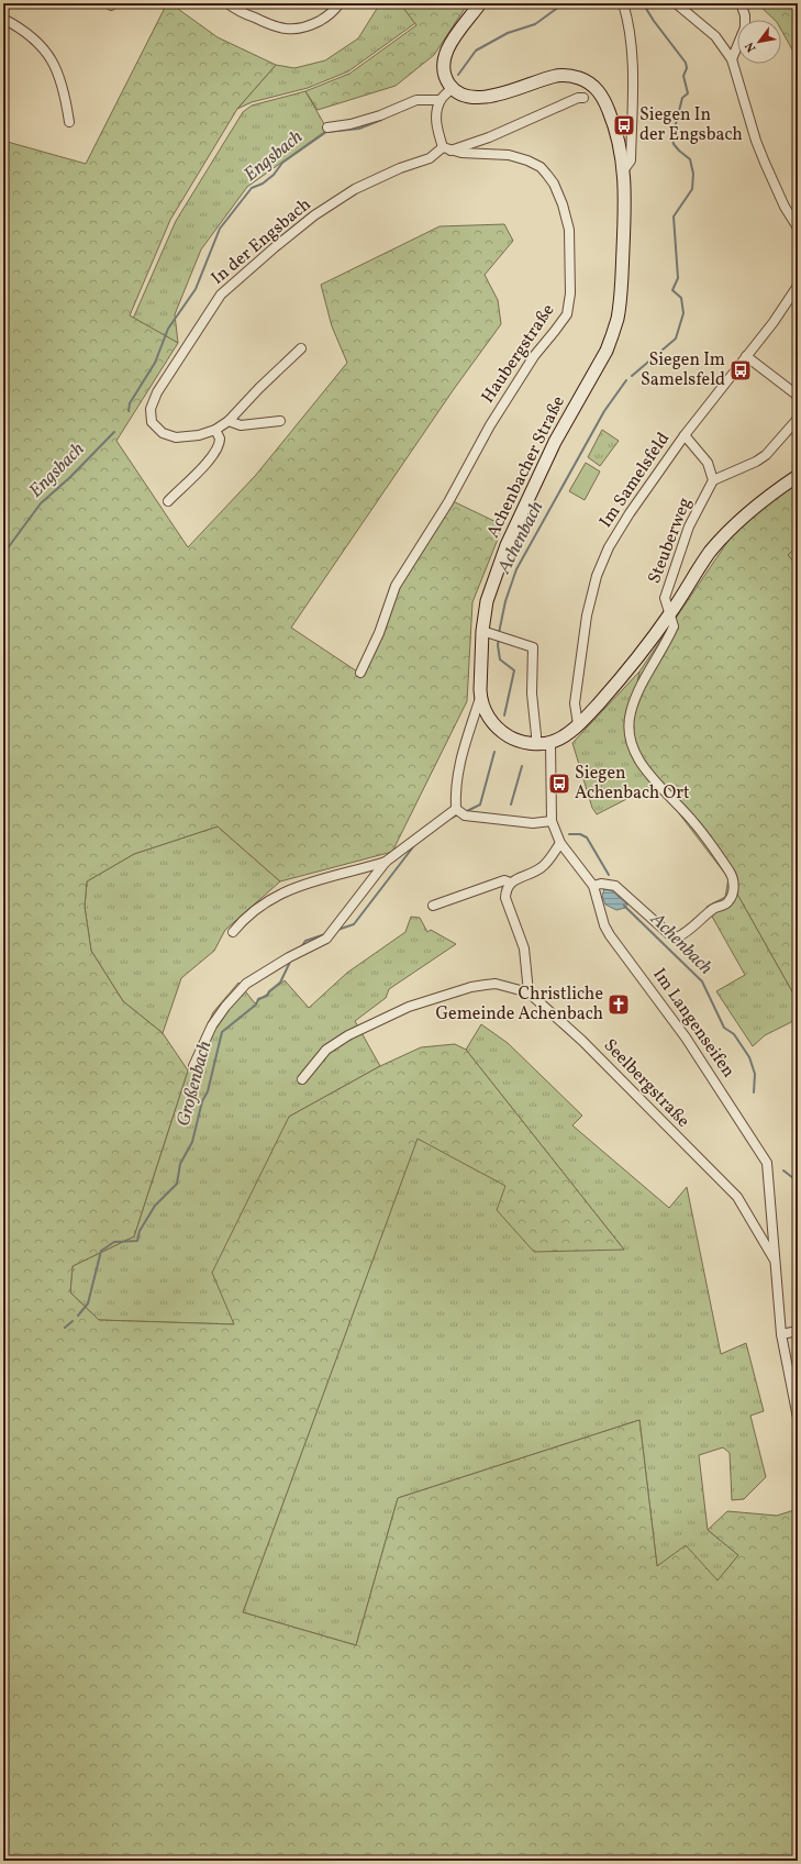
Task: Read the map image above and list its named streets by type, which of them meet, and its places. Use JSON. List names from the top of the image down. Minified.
{"streets":{"main road":["Achenbacher Straße"],"street":["In der Engsbach","Haubergstraße","Im Samelsfeld","Steuberweg","Im Langenseifen","Seelbergstraße"]},"crossings":[["In der Engsbach","Haubergstraße"],["Achenbacher Straße","Im Samelsfeld"],["Achenbacher Straße","Steuberweg"],["Achenbacher Straße","Im Langenseifen"],["Steuberweg","Im Langenseifen"],["Im Langenseifen","Seelbergstraße"]],"water":["Engsbach","Achenbach","Großenbach"],"places":{"bus stop":["Siegen In der Engsbach","Siegen Im Samelsfeld","Siegen Achenbach Ort"],"church":["Christliche Gemeinde Achenbach"]},"north":"bottom left"}
